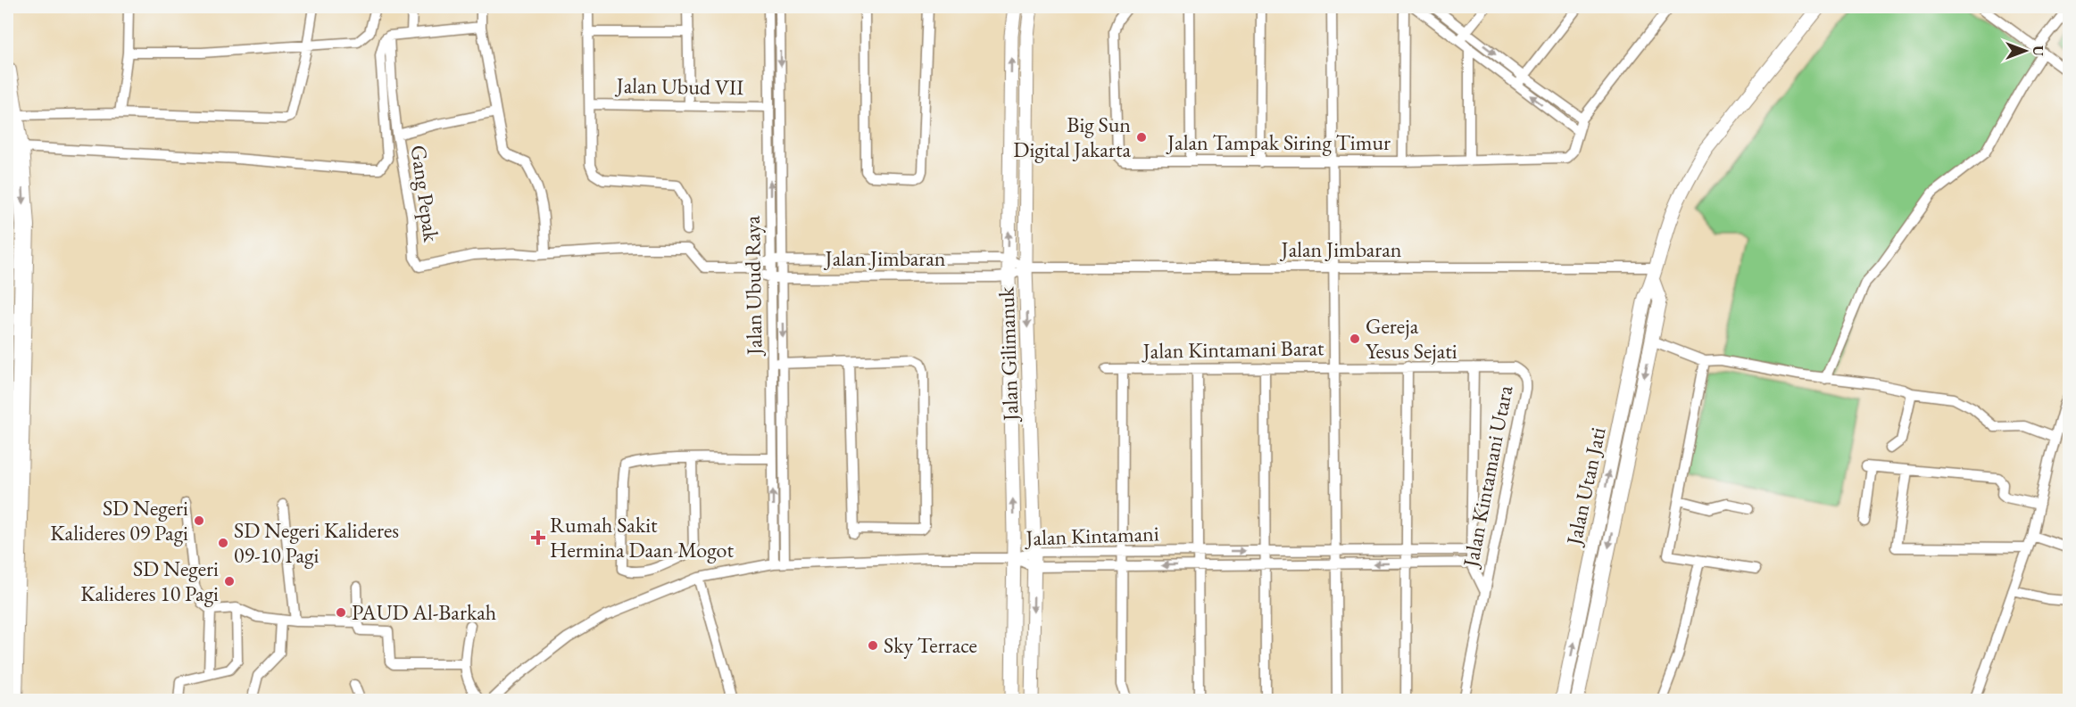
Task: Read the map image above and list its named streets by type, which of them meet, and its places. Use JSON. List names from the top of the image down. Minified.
{"streets":{"street":["Jalan Ubud VII","Jalan Tampak Siring Timur","Gang Pepak","Jalan Jimbaran","Jalan Ubud Raya","Jalan Kintamani Barat","Jalan Gilimanuk","Jalan Kintamani Utara","Jalan Utan Jati","Jalan Kintamani"]},"crossings":[["Jalan Ubud VII","Jalan Ubud Raya"],["Gang Pepak","Jalan Jimbaran"],["Jalan Jimbaran","Jalan Ubud Raya"],["Jalan Jimbaran","Jalan Gilimanuk"],["Jalan Jimbaran","Jalan Utan Jati"],["Jalan Kintamani Barat","Jalan Kintamani Utara"],["Jalan Gilimanuk","Jalan Kintamani"],["Jalan Kintamani Utara","Jalan Kintamani"]],"places":{"other":["Big Sun Digital Jakarta","Gereja Yesus Sejati","SD Negeri Kalideres 09 Pagi","SD Negeri Kalideres 09-10 Pagi","SD Negeri Kalideres 10 Pagi","PAUD Al-Barkah","Sky Terrace"],"health":["Rumah Sakit Hermina Daan Mogot"]},"north":"right"}
